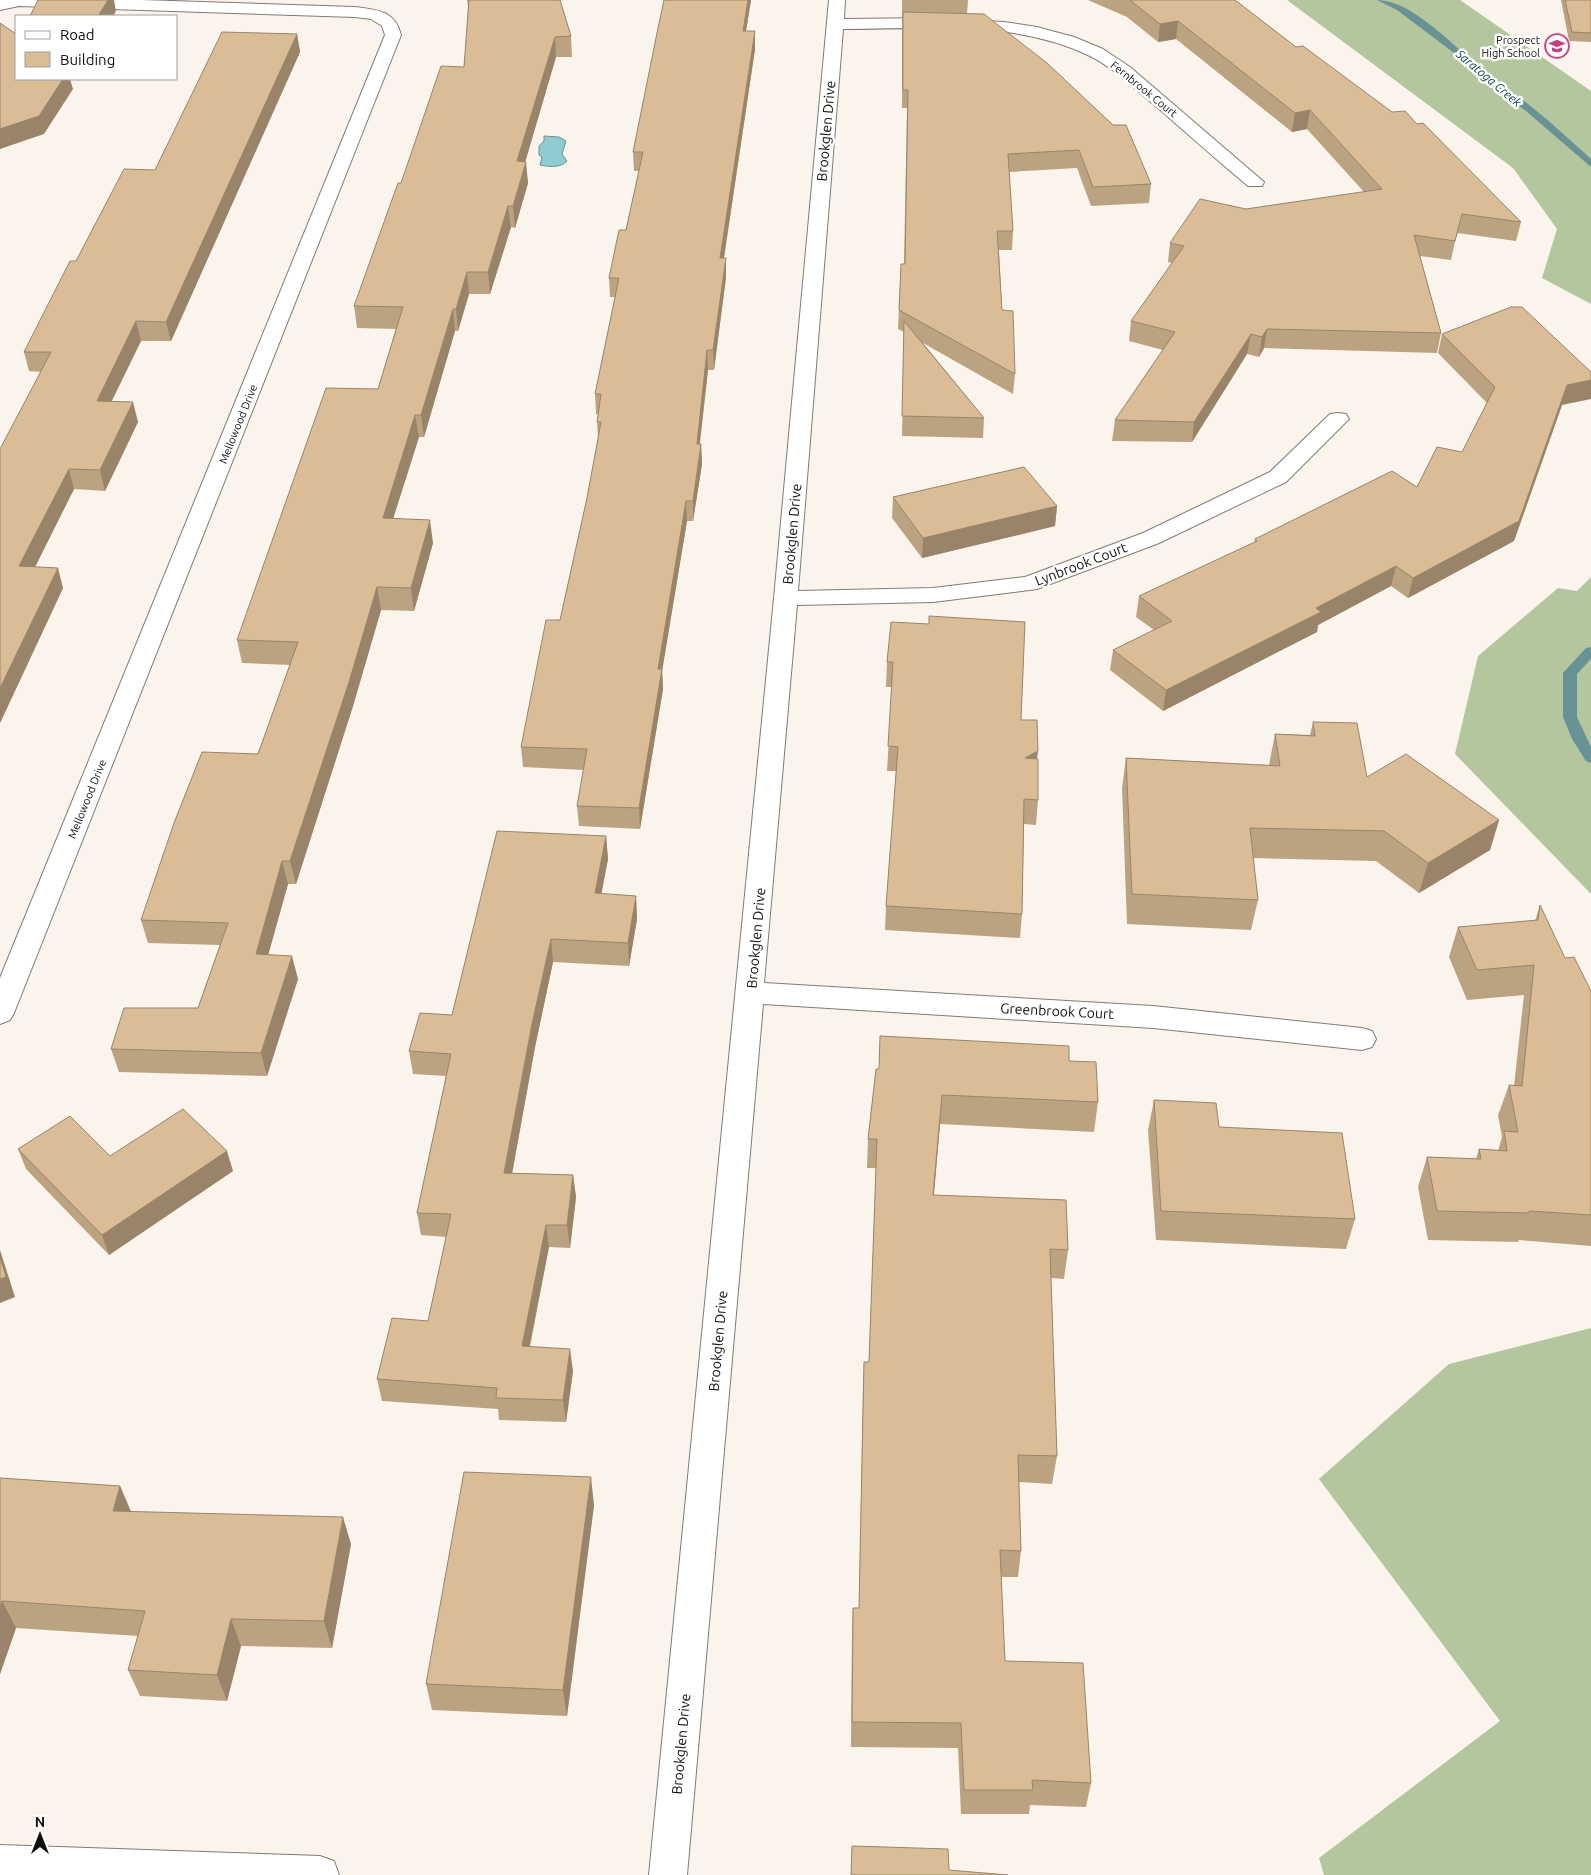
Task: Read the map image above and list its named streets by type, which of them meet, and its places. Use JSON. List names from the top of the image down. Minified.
{"streets":{"street":["Fernbrook Court","Brookglen Drive","Mellowood Drive","Lynbrook Court","Greenbrook Court"]},"crossings":[["Fernbrook Court","Brookglen Drive"],["Brookglen Drive","Lynbrook Court"],["Brookglen Drive","Greenbrook Court"]],"water":["Saratoga Creek"],"places":{"school or university":["Prospect High School"]},"legend":["Road","Building"],"north":"top"}
